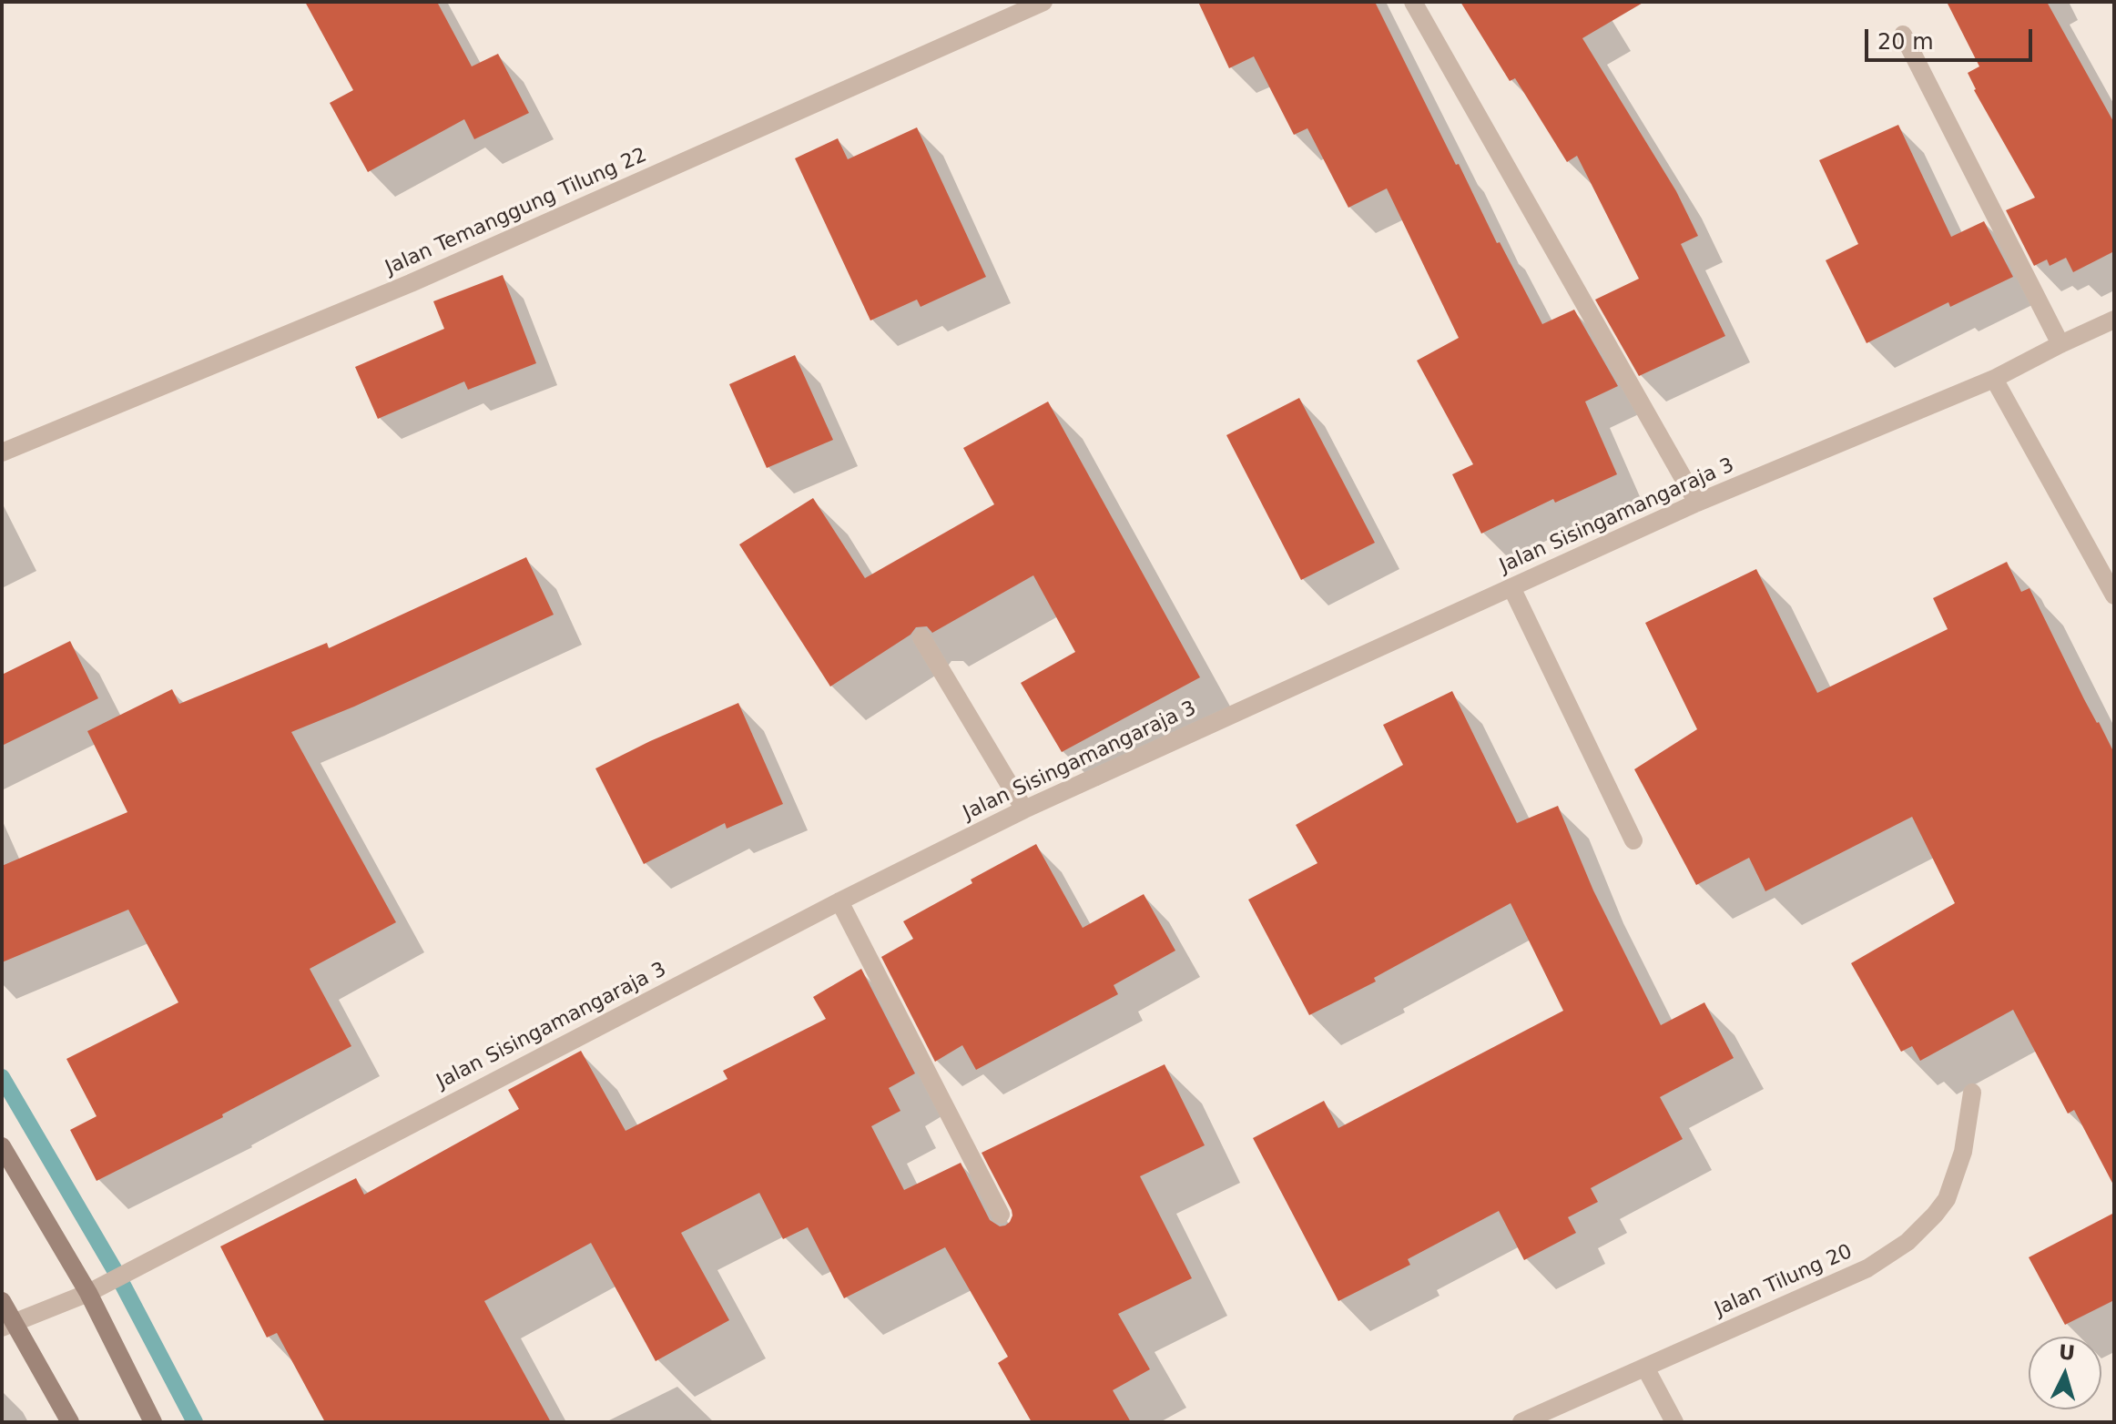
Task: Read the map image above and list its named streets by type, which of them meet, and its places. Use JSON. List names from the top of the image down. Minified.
{"streets":{"street":["Jalan Temanggung Tilung 22","Jalan Sisingamangaraja 3","Jalan Tilung 20"]},"scale_bar":"20 m","north":"top"}
